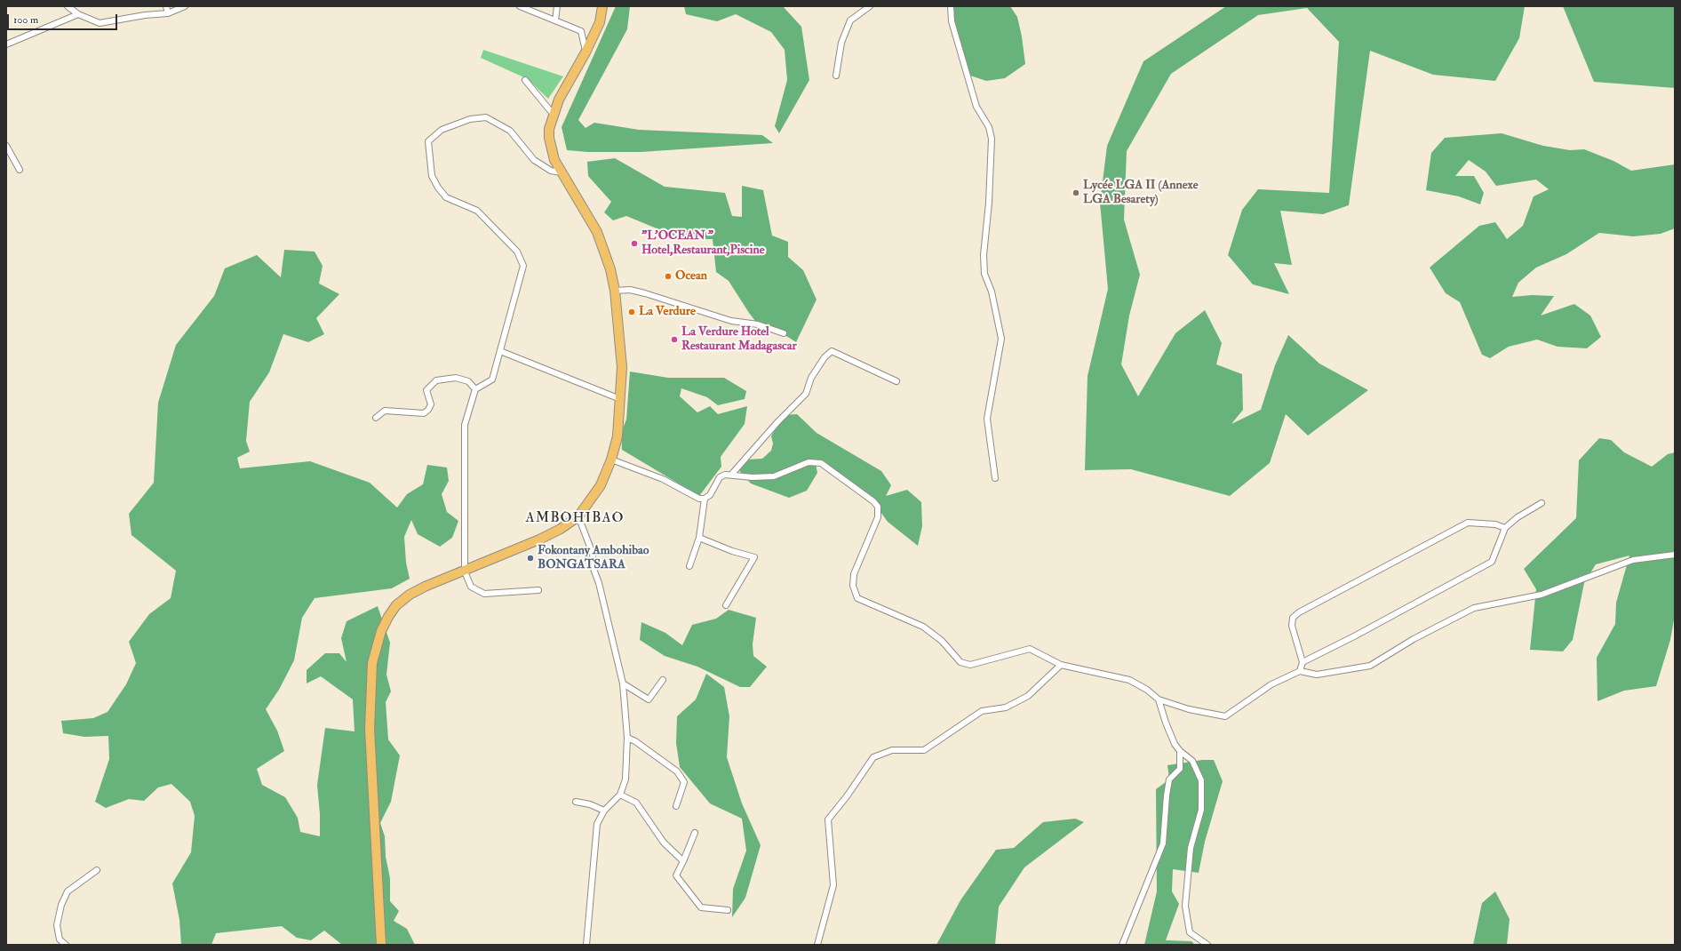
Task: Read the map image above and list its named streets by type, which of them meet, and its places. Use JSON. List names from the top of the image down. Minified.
{"districts":["AMBOHIBAO"],"places":["Lycée LGA II (Annexe LGA Besarety)","\"L'OCEAN \" Hotel,Restaurant,Piscine","Ocean","La Verdure","La Verdure Hotel Restaurant Madagascar","Fokontany Ambohibao BONGATSARA"],"scale_bar":"100 m"}
